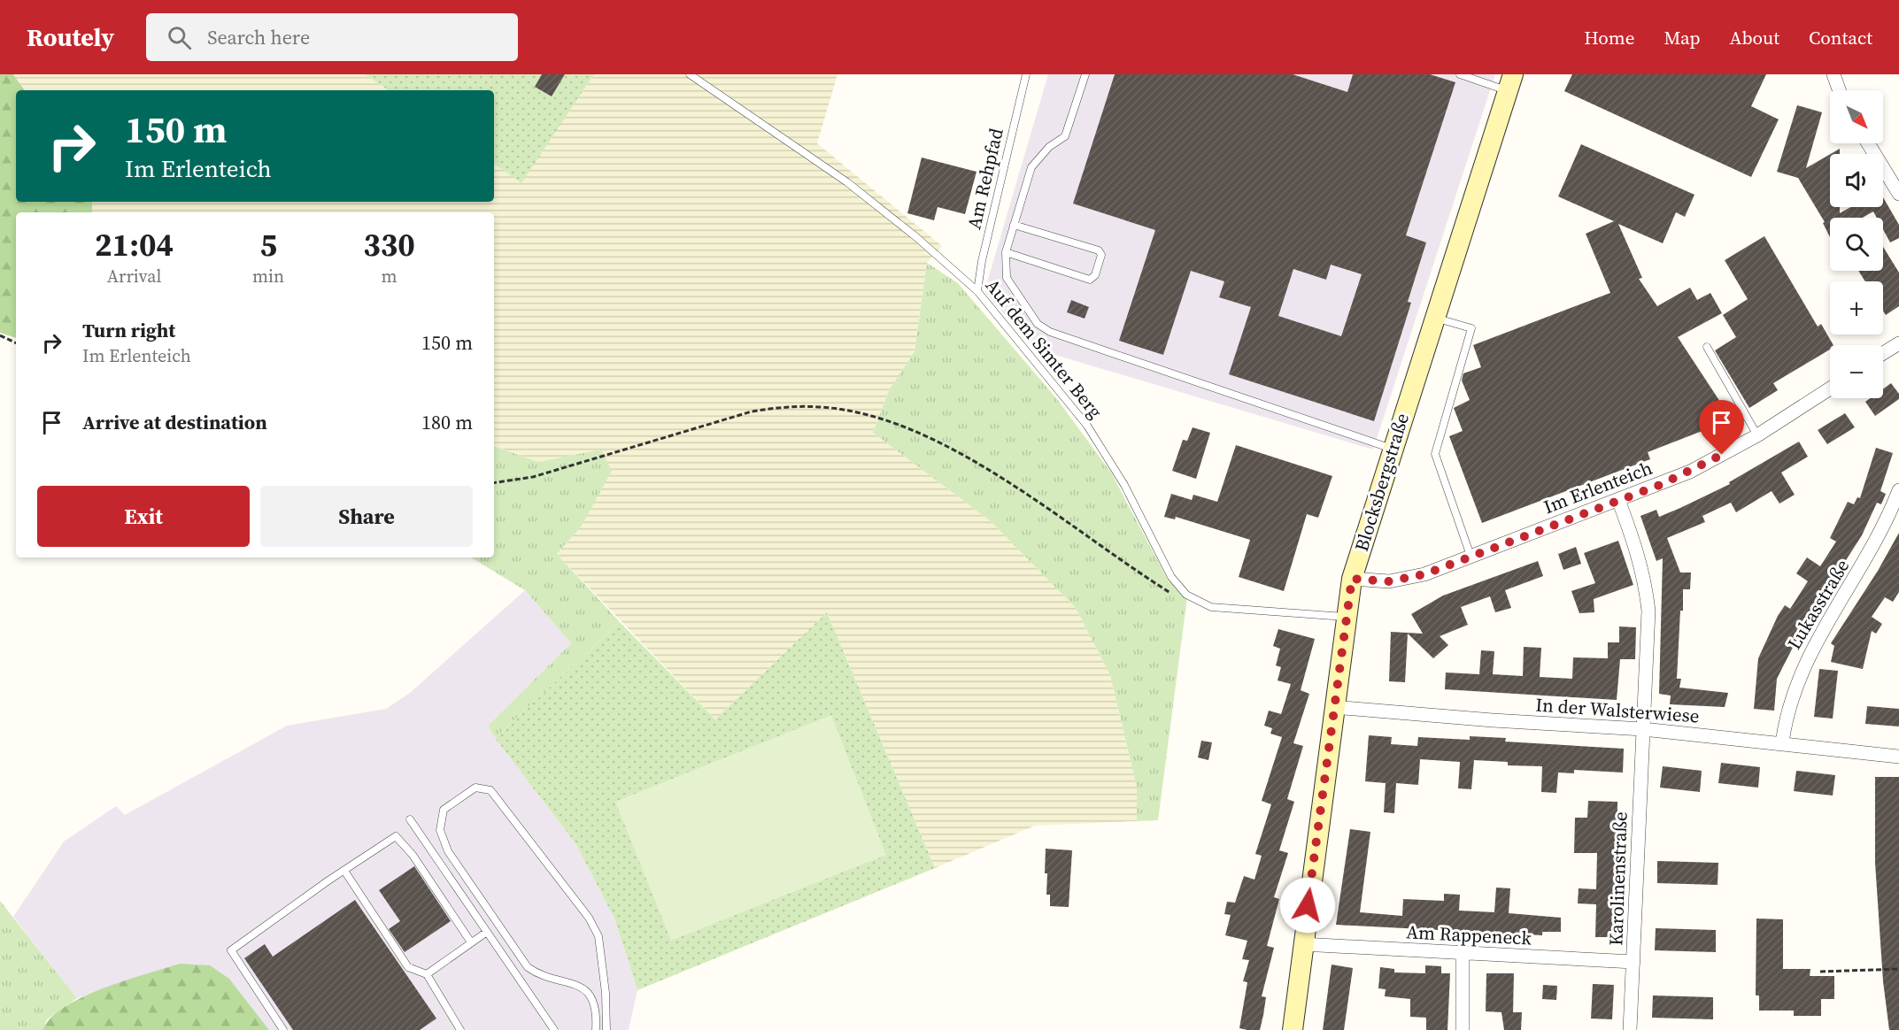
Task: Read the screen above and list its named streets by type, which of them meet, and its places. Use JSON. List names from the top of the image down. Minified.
{"streets":{"main road":["Blocksbergstraße"],"street":["Im Erlenteich","Lukasstraße","In der Walsterwiese","Karolinenstraße","Am Rappeneck"],"lane":["Am Rehpfad","Auf dem Simter Berg"]},"crossings":[["Am Rehpfad","Auf dem Simter Berg"],["Auf dem Simter Berg","Blocksbergstraße"],["Blocksbergstraße","Im Erlenteich"],["Blocksbergstraße","In der Walsterwiese"],["Blocksbergstraße","Am Rappeneck"],["Im Erlenteich","Karolinenstraße"],["Lukasstraße","In der Walsterwiese"],["In der Walsterwiese","Karolinenstraße"],["Karolinenstraße","Am Rappeneck"]],"north":"bottom right","page":{"header":"Routely","search":"Search here","nav":["Home","Map","About","Contact"],"map_buttons":["+","−"],"turn":["150 m","Im Erlenteich"],"eta":["21:04","Arrival","5","min","330","m"],"list":[{"name":"Turn right","note":"Im Erlenteich","value":"150 m"},{"name":"Arrive at destination","value":"180 m"}],"buttons":["Exit","Share"]}}
